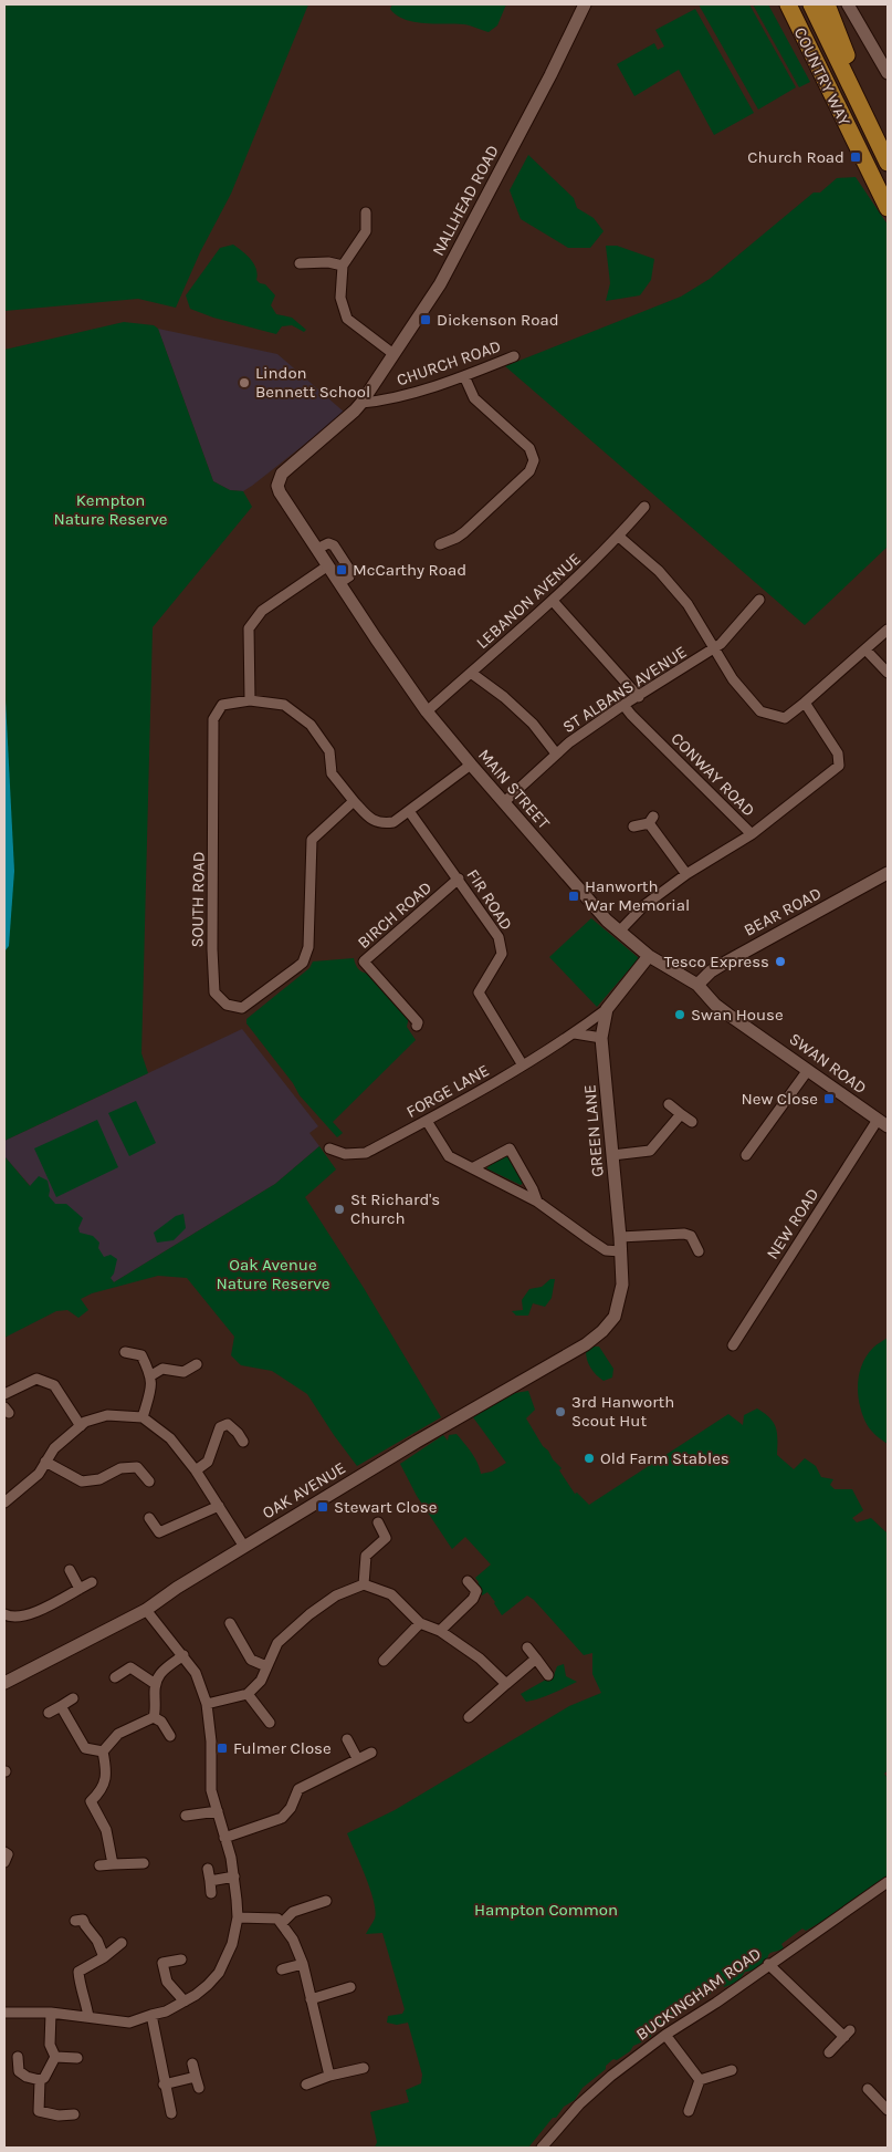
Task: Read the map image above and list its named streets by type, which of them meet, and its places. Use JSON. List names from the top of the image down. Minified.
{"streets":{"highway":["COUNTRY WAY"],"street":["NALLHEAD ROAD","CHURCH ROAD","LEBANON AVENUE","ST ALBANS AVENUE","CONWAY ROAD","MAIN STREET","SOUTH ROAD","FIR ROAD","BEAR ROAD","BIRCH ROAD","SWAN ROAD","FORGE LANE","GREEN LANE","NEW ROAD","OAK AVENUE","BUCKINGHAM ROAD"]},"crossings":[["NALLHEAD ROAD","CHURCH ROAD"],["NALLHEAD ROAD","MAIN STREET"],["CHURCH ROAD","MAIN STREET"],["LEBANON AVENUE","MAIN STREET"],["ST ALBANS AVENUE","CONWAY ROAD"],["ST ALBANS AVENUE","MAIN STREET"],["CONWAY ROAD","MAIN STREET"],["MAIN STREET","SOUTH ROAD"],["MAIN STREET","BEAR ROAD"],["MAIN STREET","SWAN ROAD"],["MAIN STREET","GREEN LANE"],["SOUTH ROAD","FIR ROAD"],["FIR ROAD","BIRCH ROAD"],["FIR ROAD","FORGE LANE"],["BEAR ROAD","SWAN ROAD"],["SWAN ROAD","NEW ROAD"],["FORGE LANE","GREEN LANE"],["GREEN LANE","OAK AVENUE"]],"parks":["Kempton Nature Reserve","Oak Avenue Nature Reserve","Hampton Common"],"places":{"transit":["Church Road","Dickenson Road","McCarthy Road","Hanworth War Memorial","New Close","Stewart Close","Fulmer Close"],"other":["Lindon Bennett School","Tesco Express","Swan House","St Richard's Church","3rd Hanworth Scout Hut","Old Farm Stables"]}}
